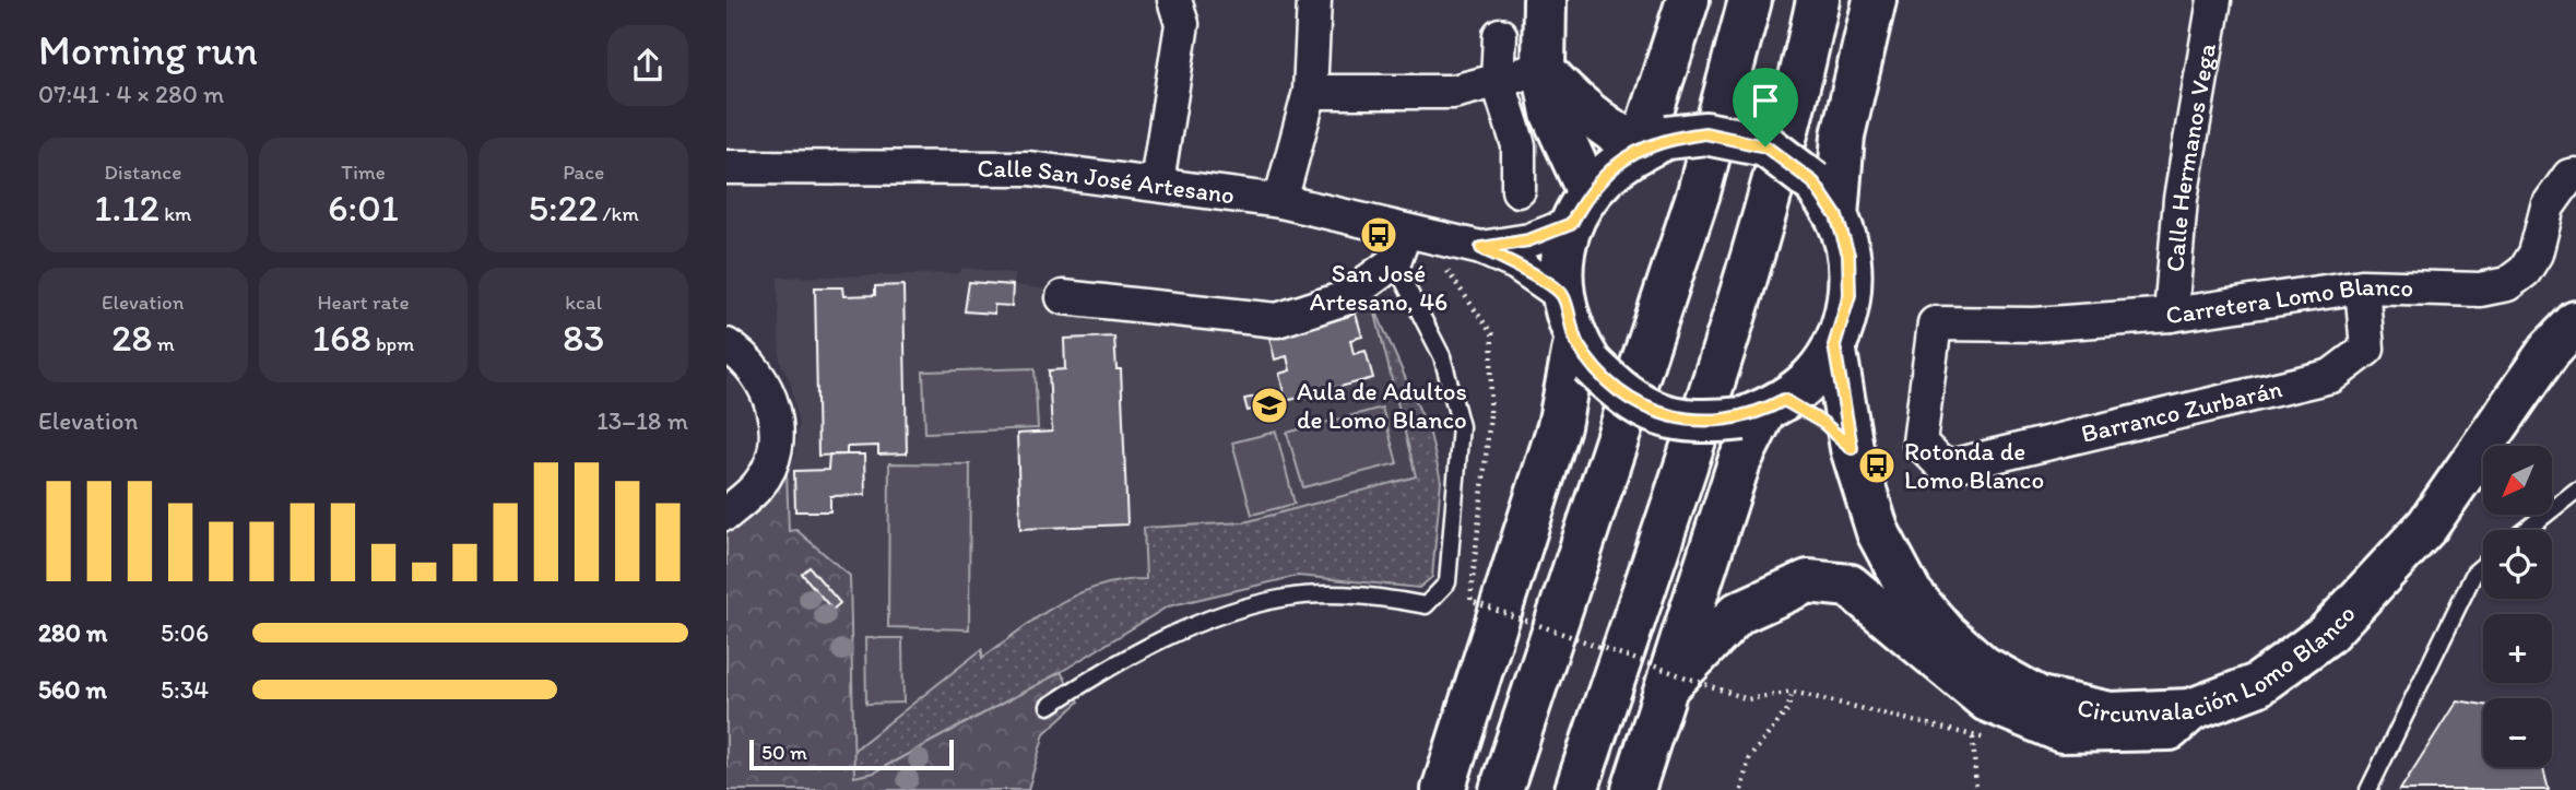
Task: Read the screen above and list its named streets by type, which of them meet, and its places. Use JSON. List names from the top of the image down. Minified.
{"streets":{"main road":["Circunvalación Lomo Blanco"],"street":["Calle Hermanos Vega","Calle San José Artesano","Carretera Lomo Blanco","Barranco Zurbarán"]},"crossings":[["Calle Hermanos Vega","Carretera Lomo Blanco"],["Carretera Lomo Blanco","Barranco Zurbarán"]],"places":{"bus stop":["San José Artesano, 46","Rotonda de Lomo Blanco"],"school or university":["Aula de Adultos de Lomo Blanco"]},"scale_bar":"50 m","north":"bottom left","page":{"heading":["Morning run","07:41 · 4 × 280 m"],"stats":[["Distance","1.12 km"],["Time","6:01"],["Pace","5:22 /km"],["Elevation","28 m"],["Heart rate","168 bpm"],["kcal","83"]],"chart":["Elevation","13–18 m"],"map_buttons":["+","−"],"list":[{"name":"280 m","note":"5:06"},{"name":"560 m","note":"5:34"}],"scale":"50 m"}}
